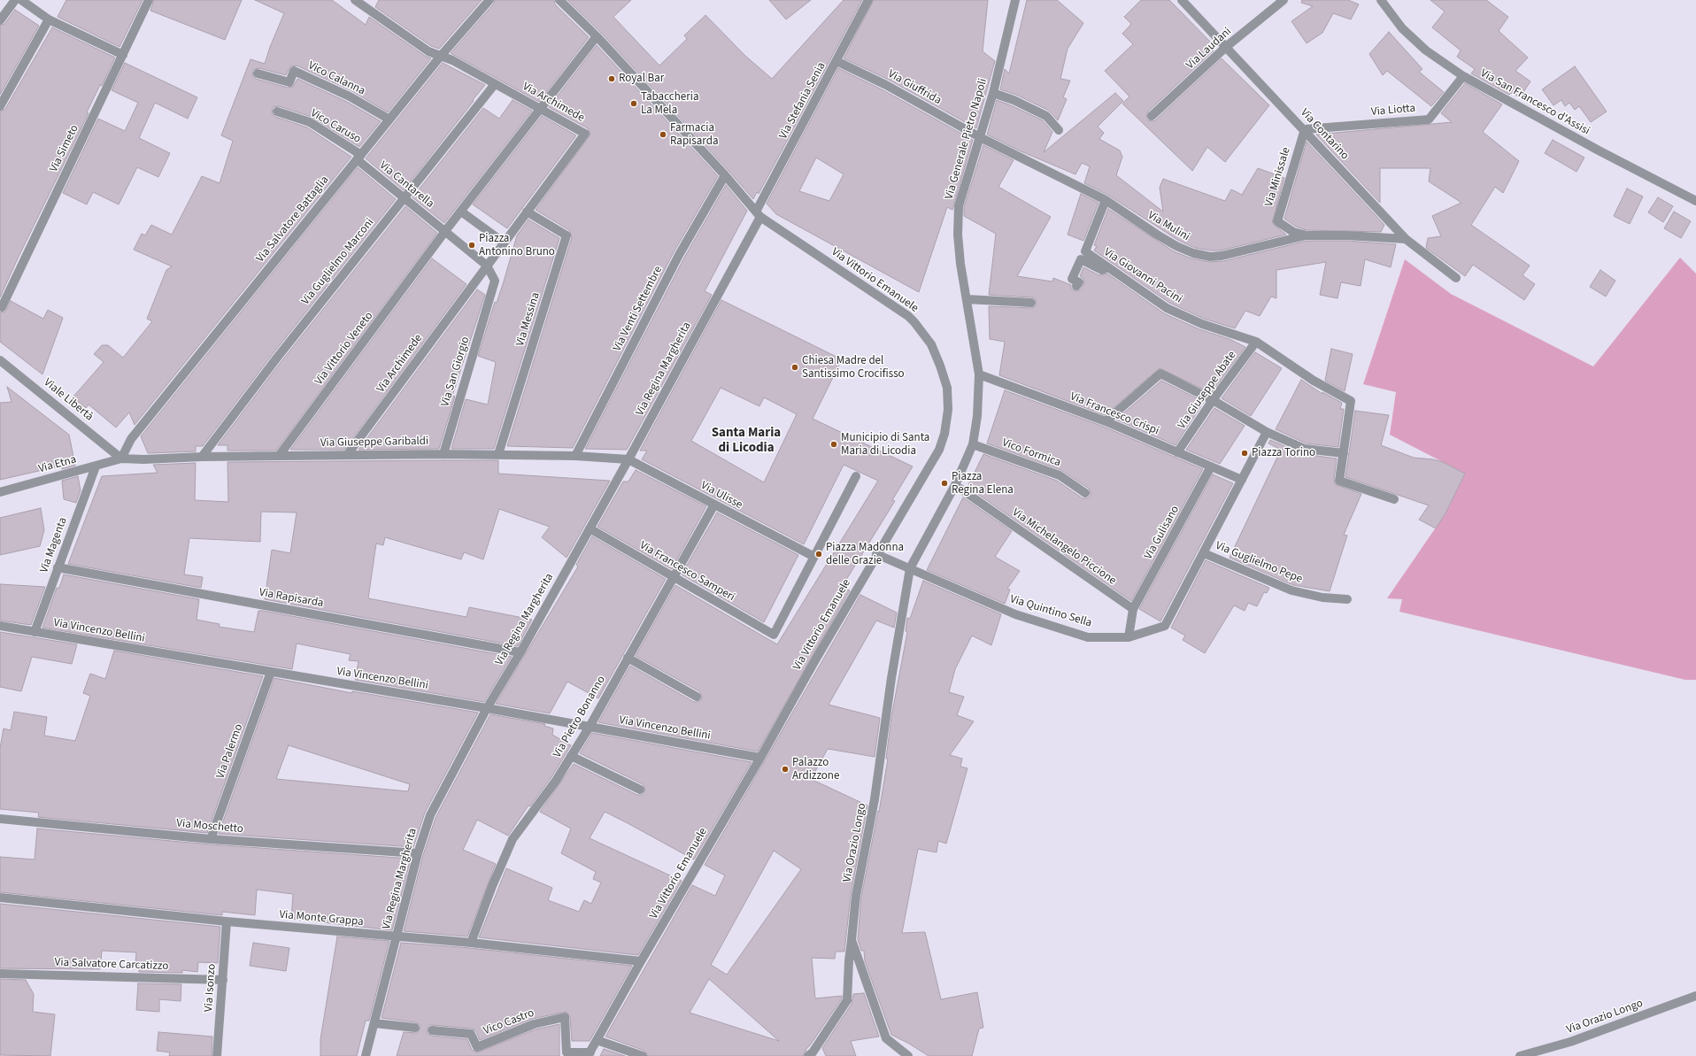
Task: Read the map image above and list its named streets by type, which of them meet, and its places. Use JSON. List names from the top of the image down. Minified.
{"streets":{"street":["Via Laudani","Vico Calanna","Via Giuffrida","Via Stefania Senia","Via Archimede","Via San Francesco d'Assisi","Via Liotta","Vico Caruso","Via Contarino","Via Generale Pietro Napoli","Via Simeto","Via Minissale","Via Cantarella","Via Salvatore Battaglia","Via Mulini","Via Guglielmo Marconi","Via Giovanni Pacini","Via Vittorio Emanuele","Via Venti Settembre","Via Messina","Via Vittorio Veneto","Via Regina Margherita","Via San Giorgio","Via Giuseppe Abate","Viale Libertà","Via Francesco Crispi","Via Giuseppe Garibaldi","Vico Formica","Via Etna","Via Ulisse","Via Gulisano","Via Magenta","Via Michelangelo Piccione","Via Guglielmo Pepe","Via Francesco Samperi","Via Rapisarda","Via Quintino Sella","Via Vincenzo Bellini","Via Pietro Bonanno","Via Palermo","Via Moschetto","Via Orazio Longo","Via Monte Grappa","Via Salvatore Carcatizzo","Via Isonzo","Vico Castro"]},"crossings":[["Via Laudani","Via Contarino"],["Vico Calanna","Via Salvatore Battaglia"],["Via Giuffrida","Via Stefania Senia"],["Via Giuffrida","Via Generale Pietro Napoli"],["Via Giuffrida","Via Mulini"],["Via Stefania Senia","Via Vittorio Emanuele"],["Via Stefania Senia","Via Regina Margherita"],["Via Archimede","Via Cantarella"],["Via Archimede","Via Salvatore Battaglia"],["Via Archimede","Via Guglielmo Marconi"],["Via Archimede","Via Messina"],["Via Archimede","Via Vittorio Veneto"],["Via Archimede","Via San Giorgio"],["Via Archimede","Via Giuseppe Garibaldi"],["Via San Francesco d'Assisi","Via Liotta"],["Via Liotta","Via Contarino"],["Via Liotta","Via Minissale"],["Vico Caruso","Via Cantarella"],["Vico Caruso","Via Salvatore Battaglia"],["Via Contarino","Via Minissale"],["Via Contarino","Via Mulini"],["Via Generale Pietro Napoli","Via Mulini"],["Via Generale Pietro Napoli","Via Francesco Crispi"],["Via Generale Pietro Napoli","Vico Formica"],["Via Generale Pietro Napoli","Via Michelangelo Piccione"],["Via Generale Pietro Napoli","Via Orazio Longo"],["Via Minissale","Via Mulini"],["Via Cantarella","Via Salvatore Battaglia"],["Via Cantarella","Via Guglielmo Marconi"],["Via Cantarella","Via Vittorio Veneto"],["Via Cantarella","Via San Giorgio"],["Via Salvatore Battaglia","Viale Libertà"],["Via Salvatore Battaglia","Via Giuseppe Garibaldi"],["Via Salvatore Battaglia","Via Etna"],["Via Mulini","Via Giovanni Pacini"],["Via Guglielmo Marconi","Via Giuseppe Garibaldi"],["Via Giovanni Pacini","Via Giuseppe Abate"],["Via Vittorio Emanuele","Via Venti Settembre"],["Via Vittorio Emanuele","Via Regina Margherita"],["Via Vittorio Emanuele","Via Quintino Sella"],["Via Vittorio Emanuele","Via Vincenzo Bellini"],["Via Vittorio Emanuele","Via Monte Grappa"],["Via Vittorio Emanuele","Vico Castro"],["Via Venti Settembre","Via Giuseppe Garibaldi"],["Via Messina","Via Giuseppe Garibaldi"],["Via Vittorio Veneto","Via Giuseppe Garibaldi"],["Via Regina Margherita","Via Giuseppe Garibaldi"],["Via Regina Margherita","Via Ulisse"],["Via Regina Margherita","Via Francesco Samperi"],["Via Regina Margherita","Via Rapisarda"],["Via Regina Margherita","Via Vincenzo Bellini"],["Via Regina Margherita","Via Moschetto"],["Via Regina Margherita","Via Monte Grappa"],["Via San Giorgio","Via Giuseppe Garibaldi"],["Via Giuseppe Abate","Via Francesco Crispi"],["Viale Libertà","Via Giuseppe Garibaldi"],["Viale Libertà","Via Etna"],["Via Francesco Crispi","Via Gulisano"],["Via Francesco Crispi","Via Quintino Sella"],["Via Giuseppe Garibaldi","Via Etna"],["Via Giuseppe Garibaldi","Via Ulisse"],["Via Etna","Via Magenta"],["Via Ulisse","Via Francesco Samperi"],["Via Ulisse","Via Pietro Bonanno"],["Via Gulisano","Via Michelangelo Piccione"],["Via Gulisano","Via Quintino Sella"],["Via Magenta","Via Rapisarda"],["Via Magenta","Via Vincenzo Bellini"],["Via Michelangelo Piccione","Via Orazio Longo"],["Via Guglielmo Pepe","Via Quintino Sella"],["Via Francesco Samperi","Via Pietro Bonanno"],["Via Quintino Sella","Via Orazio Longo"],["Via Vincenzo Bellini","Via Pietro Bonanno"],["Via Vincenzo Bellini","Via Palermo"],["Via Pietro Bonanno","Via Monte Grappa"],["Via Palermo","Via Moschetto"],["Via Monte Grappa","Via Isonzo"],["Via Salvatore Carcatizzo","Via Isonzo"]],"districts":["Santa Maria di Licodia"],"places":["Royal Bar","Tabaccheria La Mela","Farmacia Rapisarda","Piazza Antonino Bruno","Chiesa Madre del Santissimo Crocifisso","Municipio di Santa Maria di Licodia","Piazza Torino","Piazza Regina Elena","Piazza Madonna delle Grazie","Palazzo Ardizzone"]}
